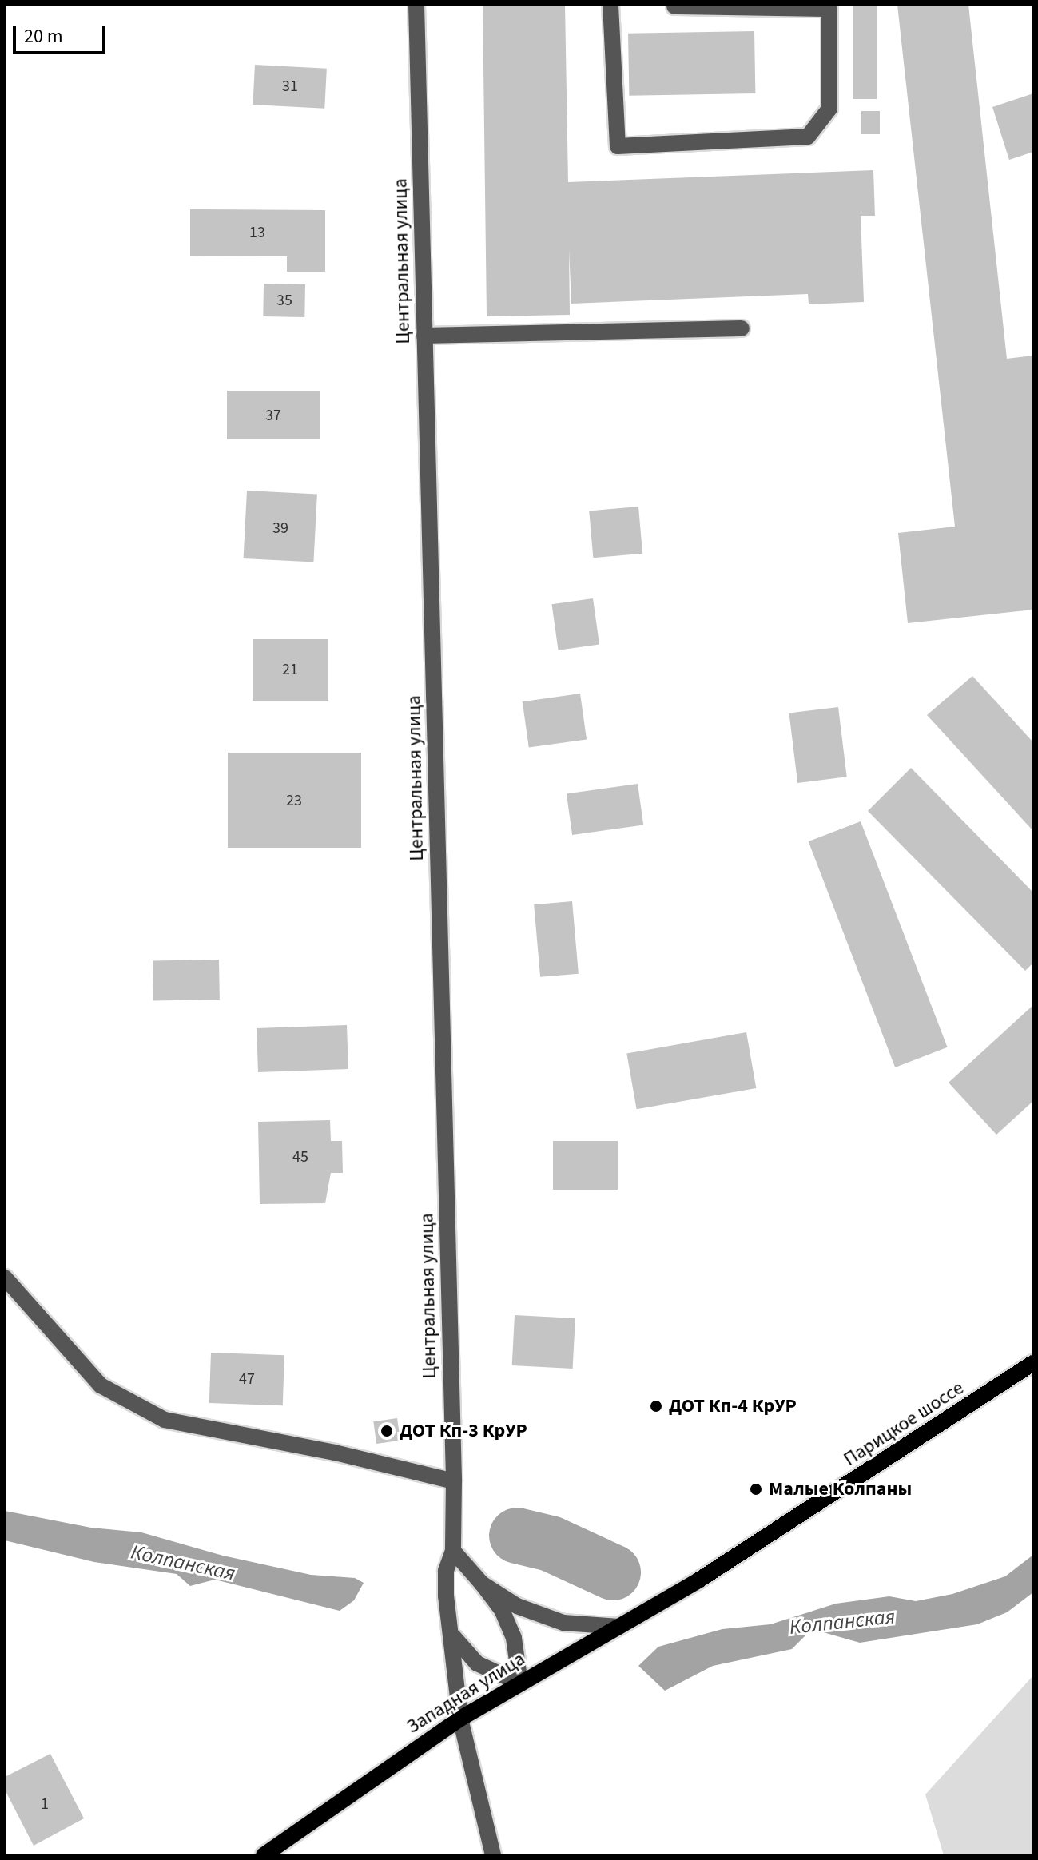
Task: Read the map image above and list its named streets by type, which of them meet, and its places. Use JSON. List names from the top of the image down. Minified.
{"streets":{"main road":["Парицкое шоссе","Западная улица"],"street":["Центральная улица"]},"crossings":[["Центральная улица","Западная улица"],["Парицкое шоссе","Западная улица"]],"water":["Колпанская"],"places":["ДОТ Кп-4 КрУР","ДОТ Кп-3 КрУР","Малые Колпаны"],"house_numbers":["31","13","35","37","39","21","23","45","47","1"],"scale_bar":"20 m"}
